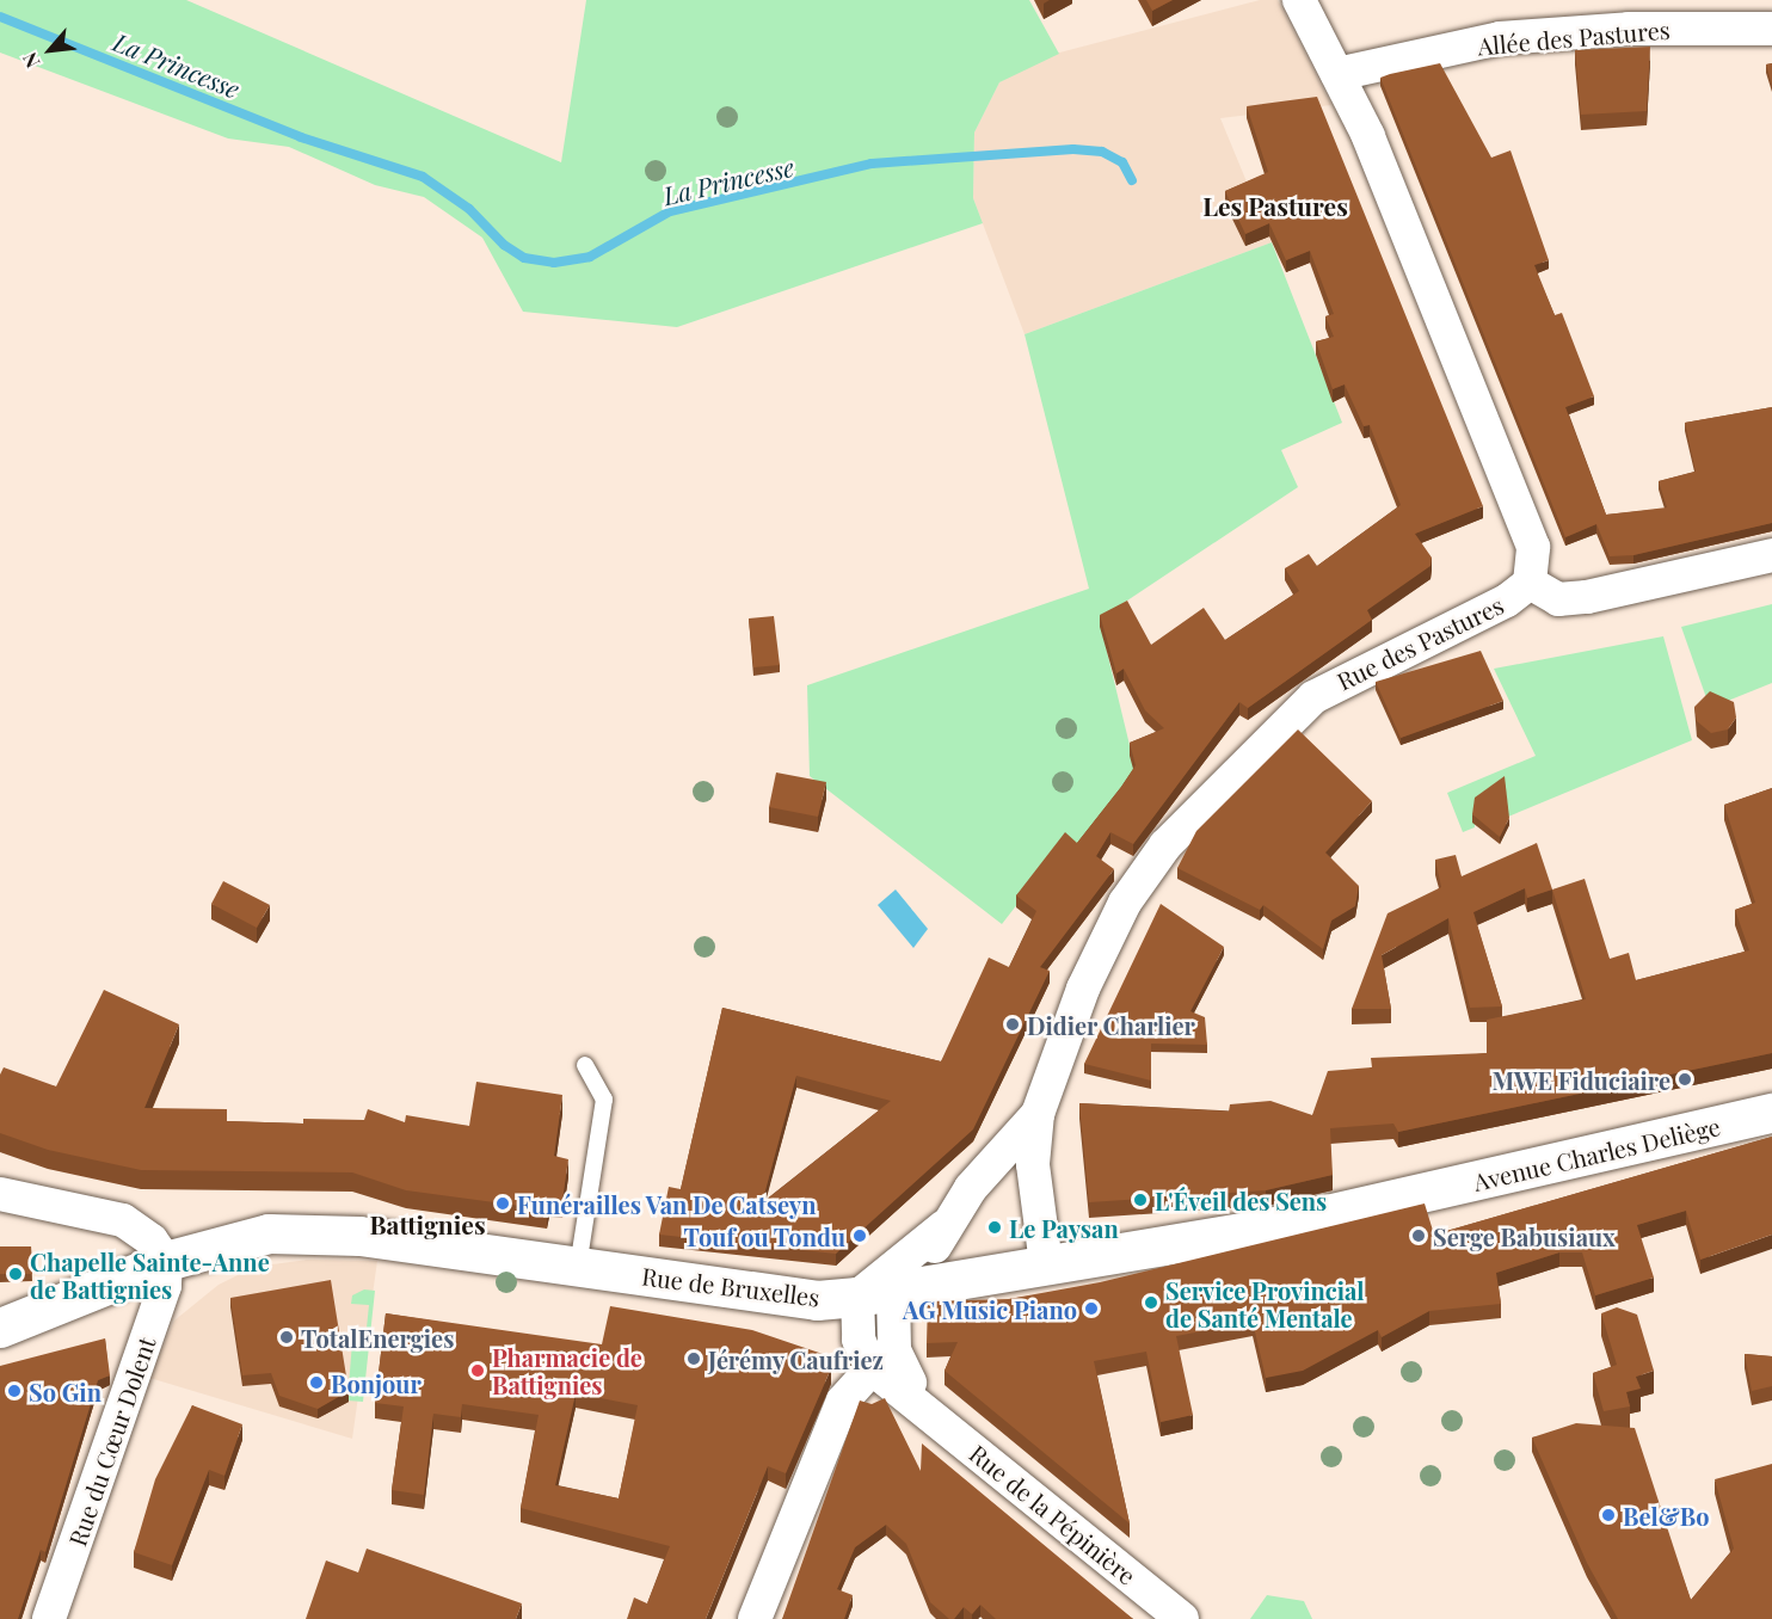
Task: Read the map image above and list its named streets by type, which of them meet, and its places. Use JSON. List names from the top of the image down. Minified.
{"streets":{"main road":["Avenue Charles Deliège","Rue de Bruxelles"],"street":["Allée des Pastures","Rue des Pastures","Rue du Cœur Dolent","Rue de la Pépinière"]},"crossings":[["Allée des Pastures","Rue des Pastures"],["Rue des Pastures","Rue de Bruxelles"],["Avenue Charles Deliège","Rue de Bruxelles"],["Rue de Bruxelles","Rue du Cœur Dolent"]],"districts":["Les Pastures","Battignies"],"water":["La Princesse"],"places":["Didier Charlier","MWE Fiduciaire","L'Éveil des Sens","Funérailles Van De Catseyn","Le Paysan","Touf ou Tondu","Serge Babusiaux","Chapelle Sainte-Anne de Battignies","Service Provincial de Santé Mentale","AG Music Piano","TotalEnergies","Jérémy Caufriez","Pharmacie de Battignies","Bonjour","So Gin","Bel&Bo"],"north":"bottom left"}
